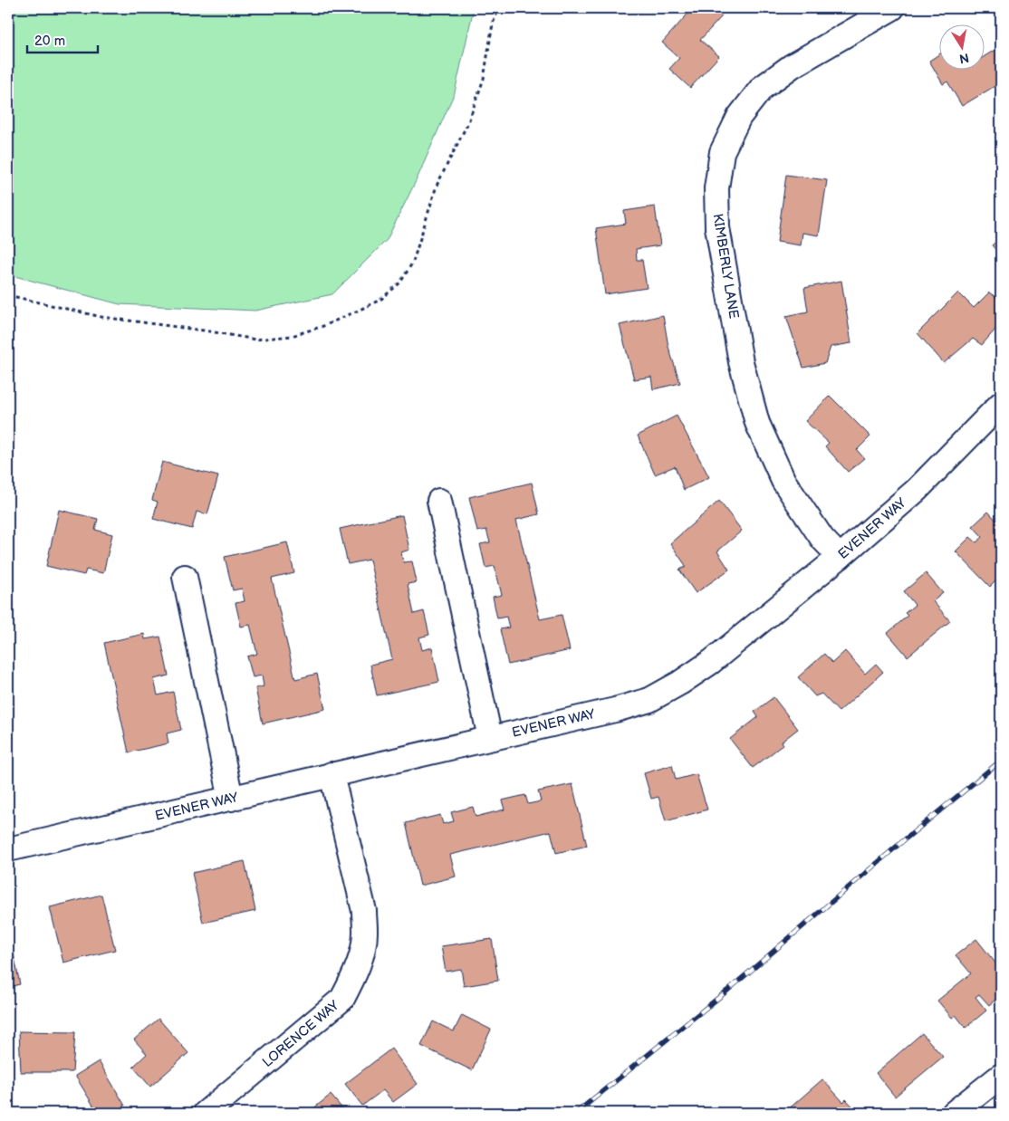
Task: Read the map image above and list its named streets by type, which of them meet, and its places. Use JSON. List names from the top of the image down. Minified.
{"streets":{"street":["KIMBERLY LANE","EVENER WAY","LORENCE WAY"]},"crossings":[["KIMBERLY LANE","EVENER WAY"],["EVENER WAY","LORENCE WAY"]],"scale_bar":"20 m","north":"bottom"}
